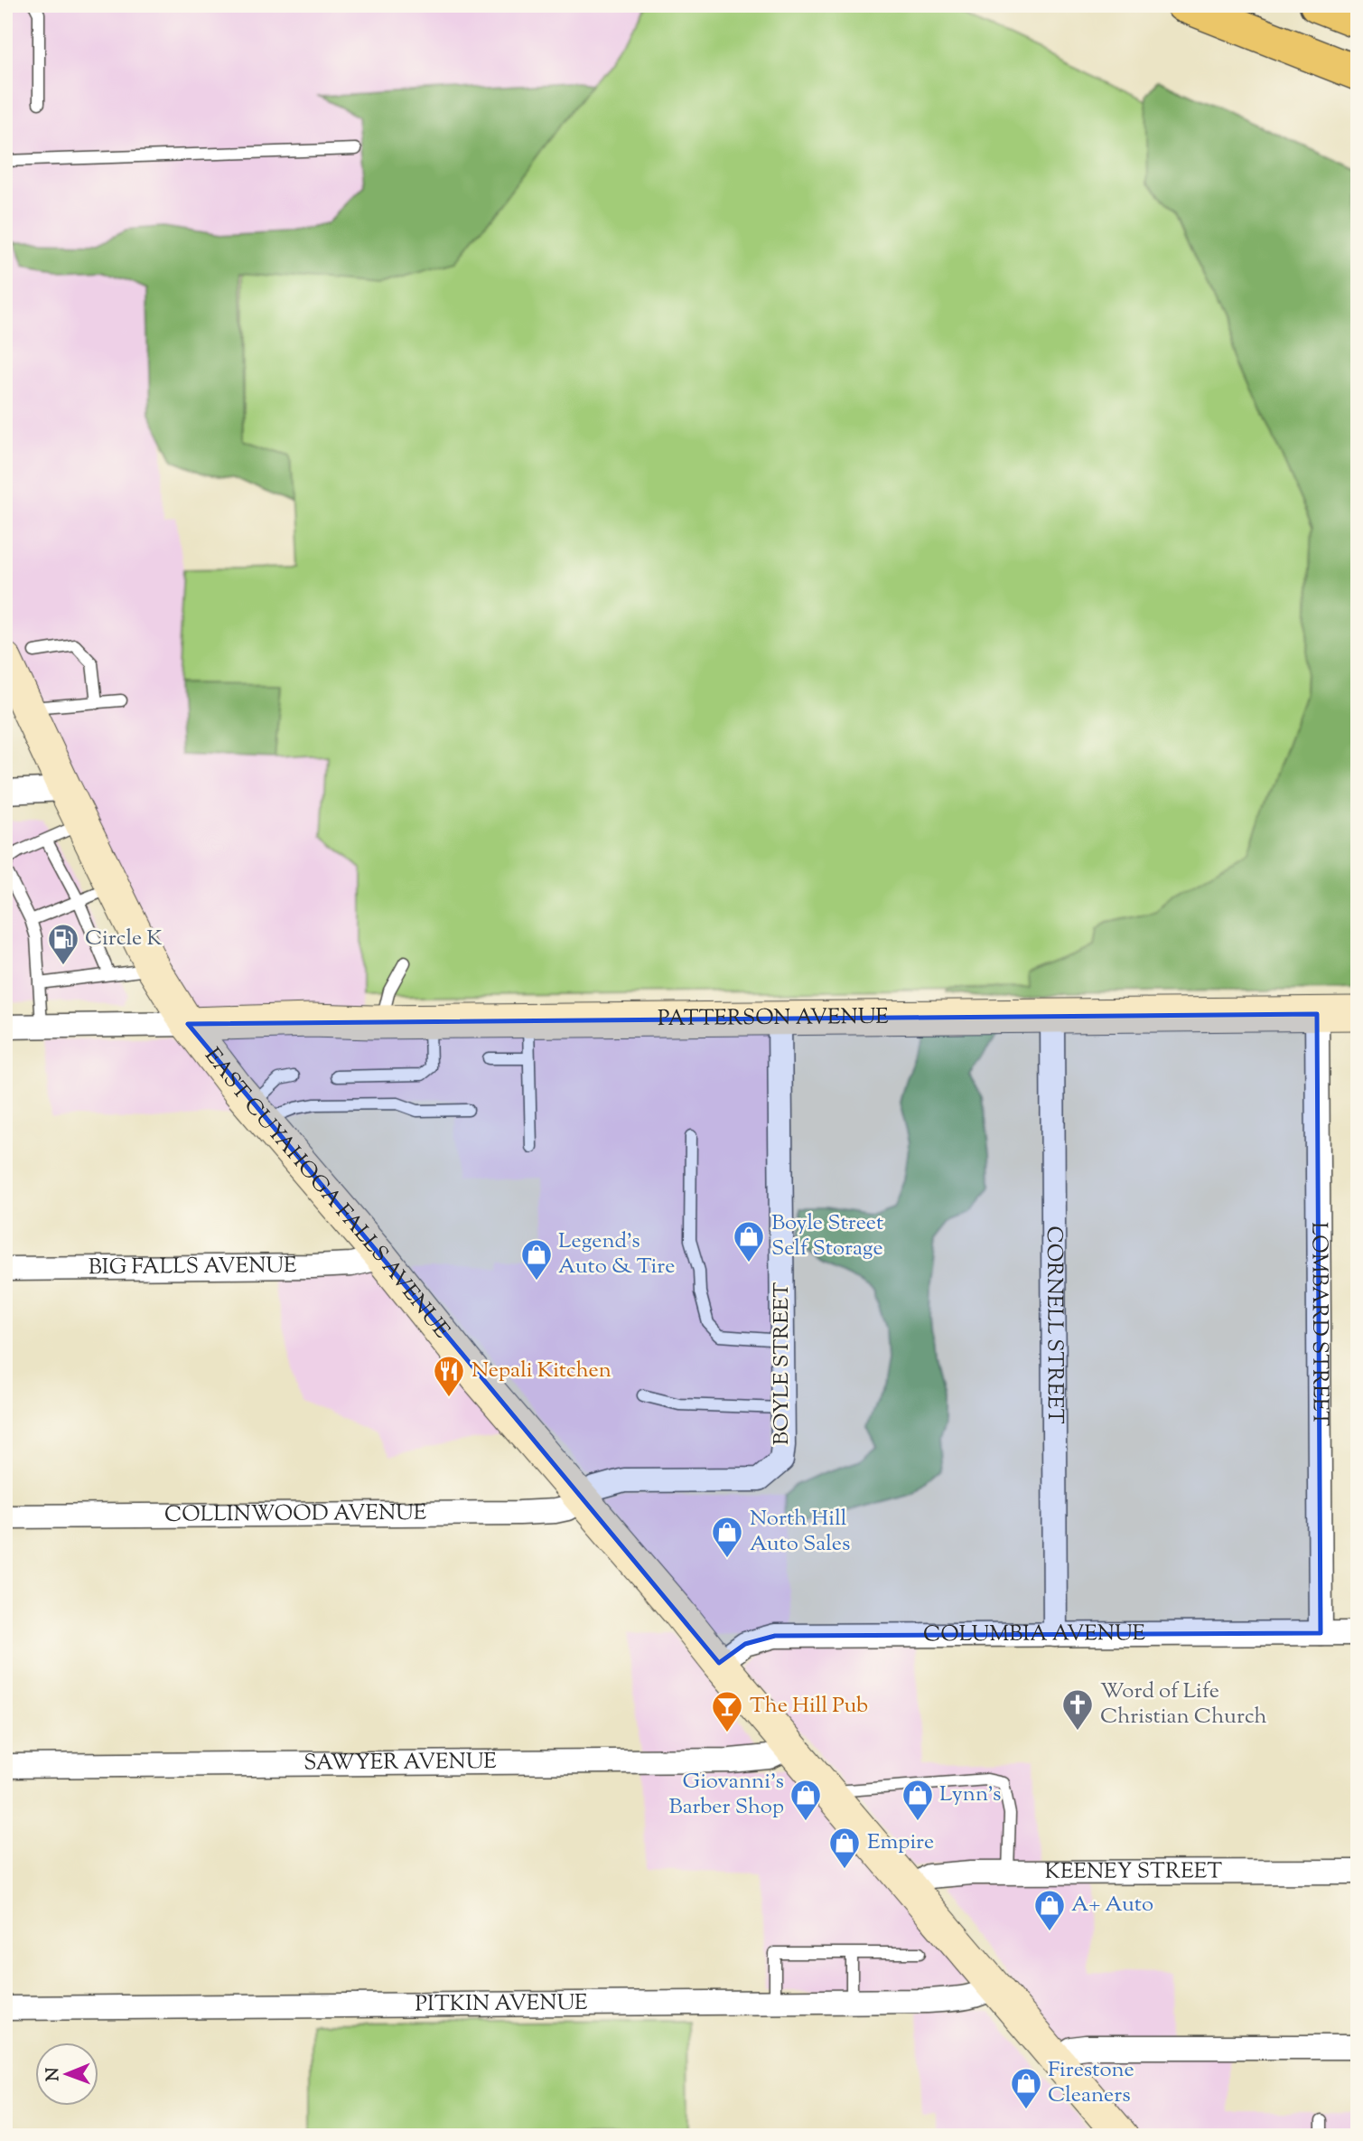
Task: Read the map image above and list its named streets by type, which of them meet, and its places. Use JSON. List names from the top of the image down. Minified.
{"streets":{"street":["PATTERSON AVENUE","EAST CUYAHOGA FALLS AVENUE","BIG FALLS AVENUE","LOMBARD STREET","CORNELL STREET","BOYLE STREET","COLLINWOOD AVENUE","COLUMBIA AVENUE","SAWYER AVENUE","KEENEY STREET","PITKIN AVENUE"]},"crossings":[["PATTERSON AVENUE","EAST CUYAHOGA FALLS AVENUE"],["PATTERSON AVENUE","LOMBARD STREET"],["PATTERSON AVENUE","CORNELL STREET"],["PATTERSON AVENUE","BOYLE STREET"],["EAST CUYAHOGA FALLS AVENUE","BIG FALLS AVENUE"],["EAST CUYAHOGA FALLS AVENUE","BOYLE STREET"],["EAST CUYAHOGA FALLS AVENUE","COLLINWOOD AVENUE"],["EAST CUYAHOGA FALLS AVENUE","COLUMBIA AVENUE"],["EAST CUYAHOGA FALLS AVENUE","SAWYER AVENUE"],["EAST CUYAHOGA FALLS AVENUE","KEENEY STREET"],["EAST CUYAHOGA FALLS AVENUE","PITKIN AVENUE"],["LOMBARD STREET","COLUMBIA AVENUE"],["CORNELL STREET","COLUMBIA AVENUE"],["BOYLE STREET","COLLINWOOD AVENUE"]],"places":{"fuel station":["Circle K"],"shop":["Boyle Street Self Storage","Legend's Auto & Tire","North Hill Auto Sales","Giovanni's Barber Shop","Lynn's","Empire","A+ Auto","Firestone Cleaners"],"restaurant":["Nepali Kitchen"],"church":["Word of Life Christian Church"],"bar":["The Hill Pub"]},"north":"left"}
